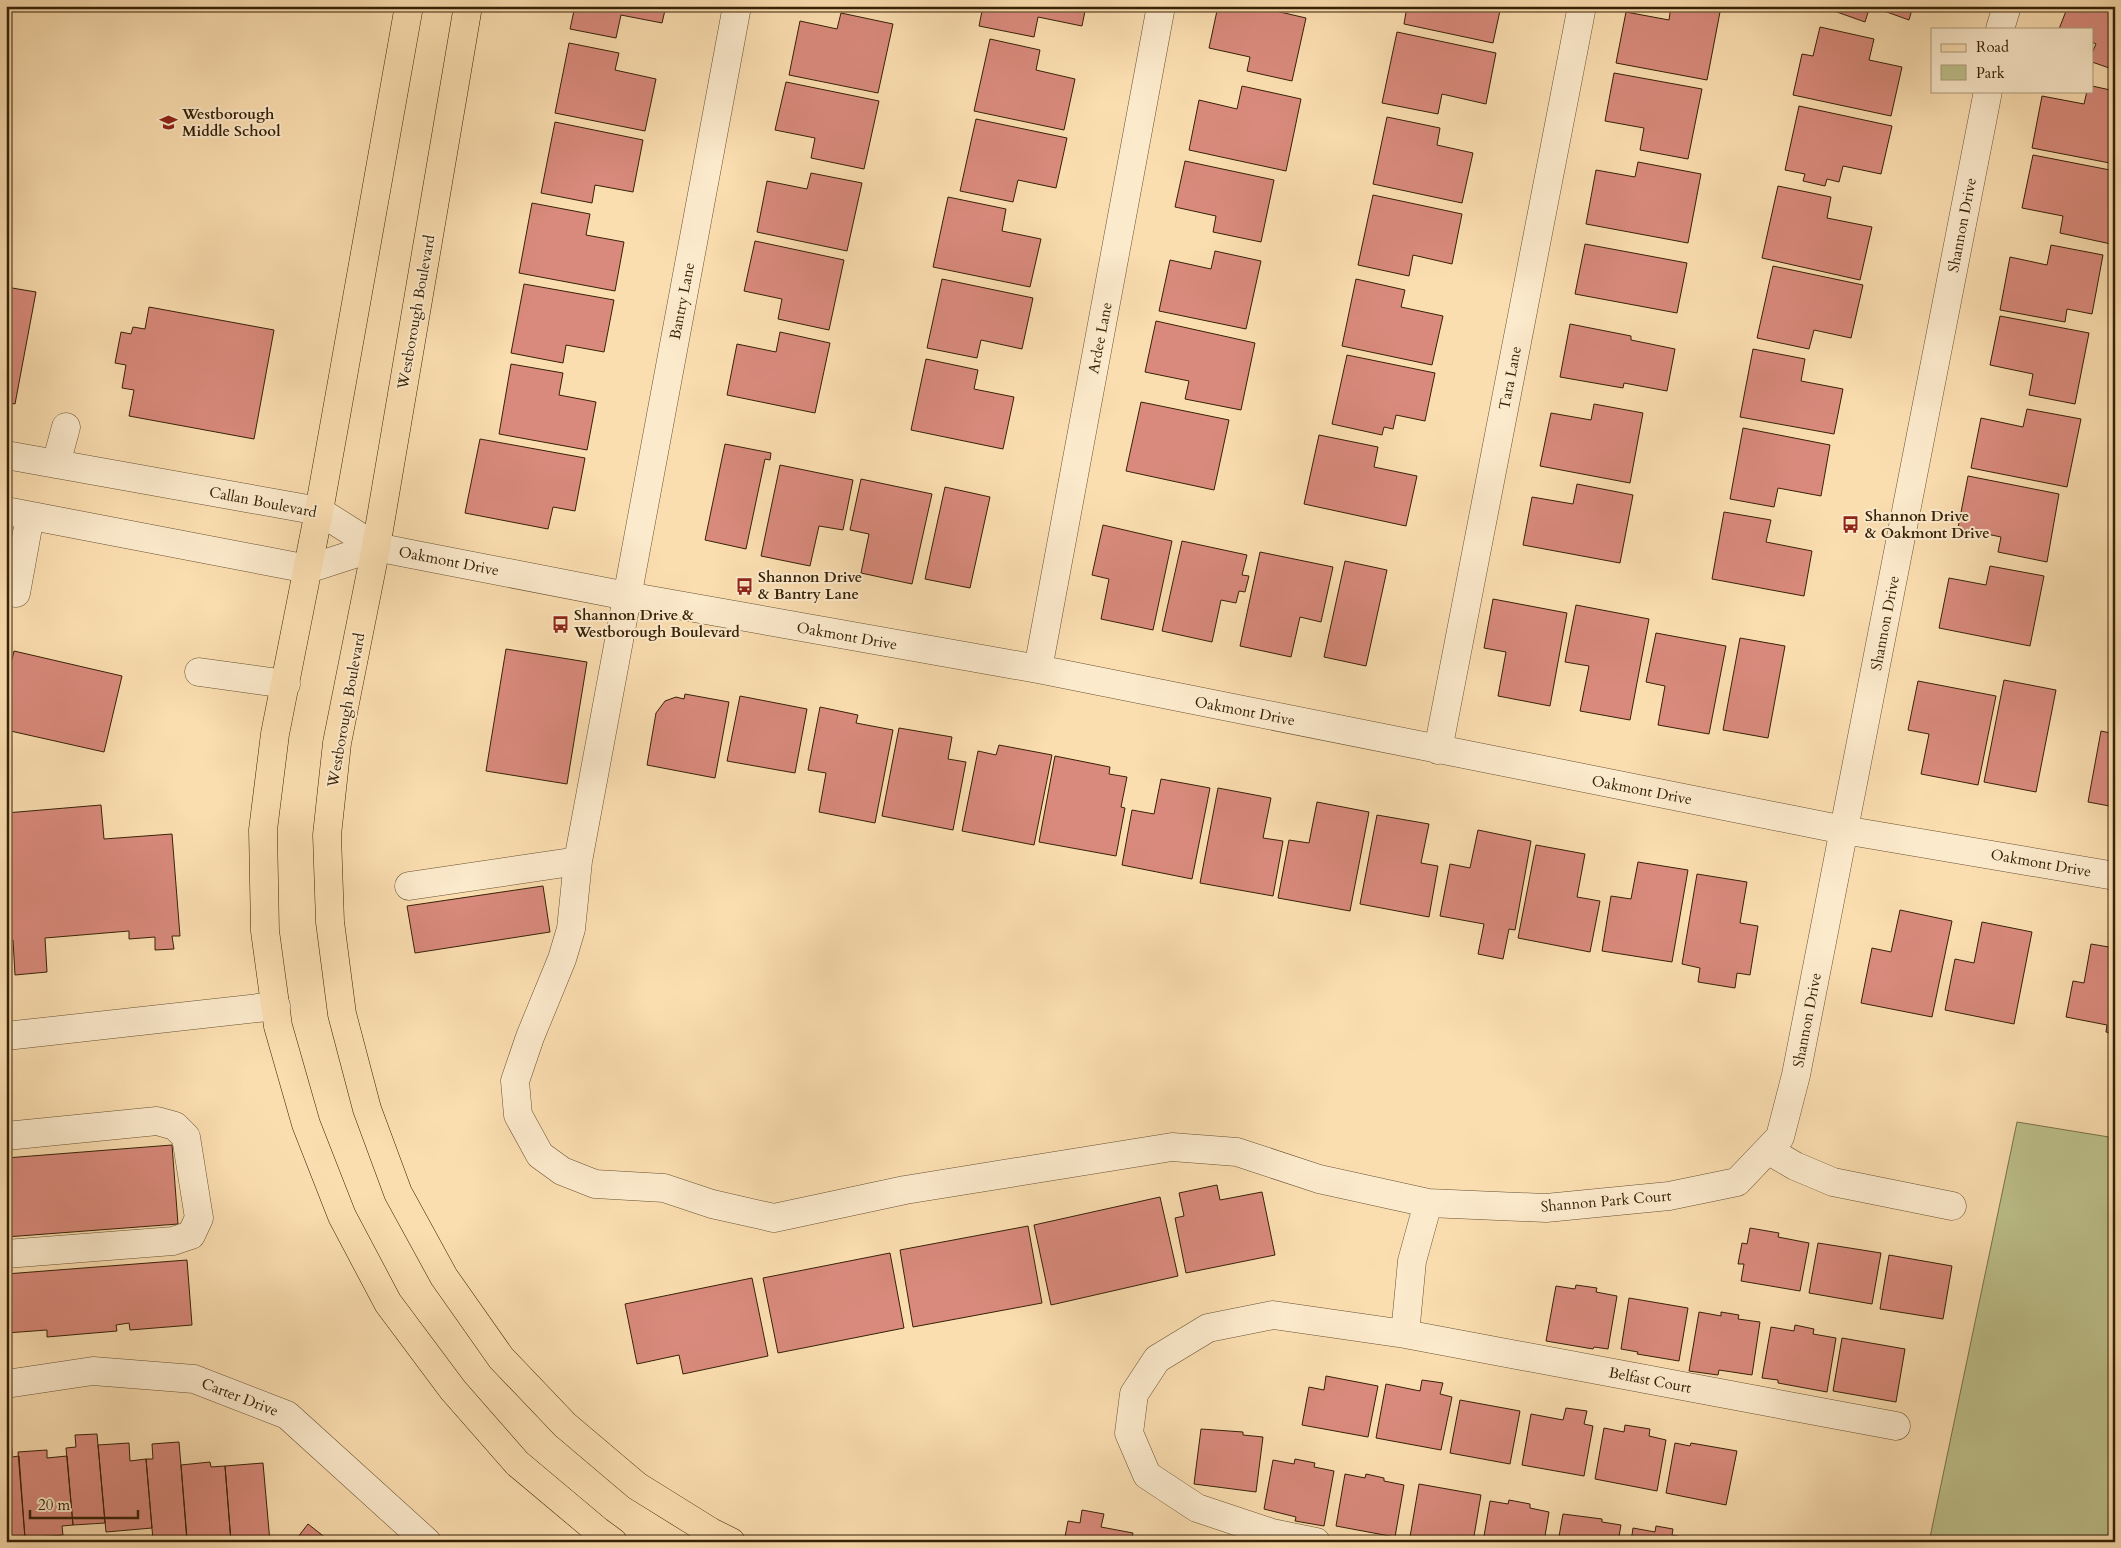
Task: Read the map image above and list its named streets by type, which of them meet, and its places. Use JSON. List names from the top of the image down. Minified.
{"streets":{"main road":["Westborough Boulevard"],"street":["Shannon Drive","Bantry Lane","Ardee Lane","Tara Lane","Callan Boulevard","Oakmont Drive","Shannon Park Court","Belfast Court","Carter Drive"]},"crossings":[["Shannon Drive","Oakmont Drive"],["Shannon Drive","Shannon Park Court"],["Bantry Lane","Oakmont Drive"],["Bantry Lane","Shannon Park Court"],["Westborough Boulevard","Callan Boulevard"],["Westborough Boulevard","Oakmont Drive"],["Ardee Lane","Oakmont Drive"],["Tara Lane","Oakmont Drive"],["Callan Boulevard","Oakmont Drive"]],"places":{"school or university":["Westborough Middle School"],"bus stop":["Shannon Drive & Oakmont Drive","Shannon Drive & Bantry Lane","Shannon Drive & Westborough Boulevard"]},"legend":["Road","Park"],"scale_bar":"20 m"}
